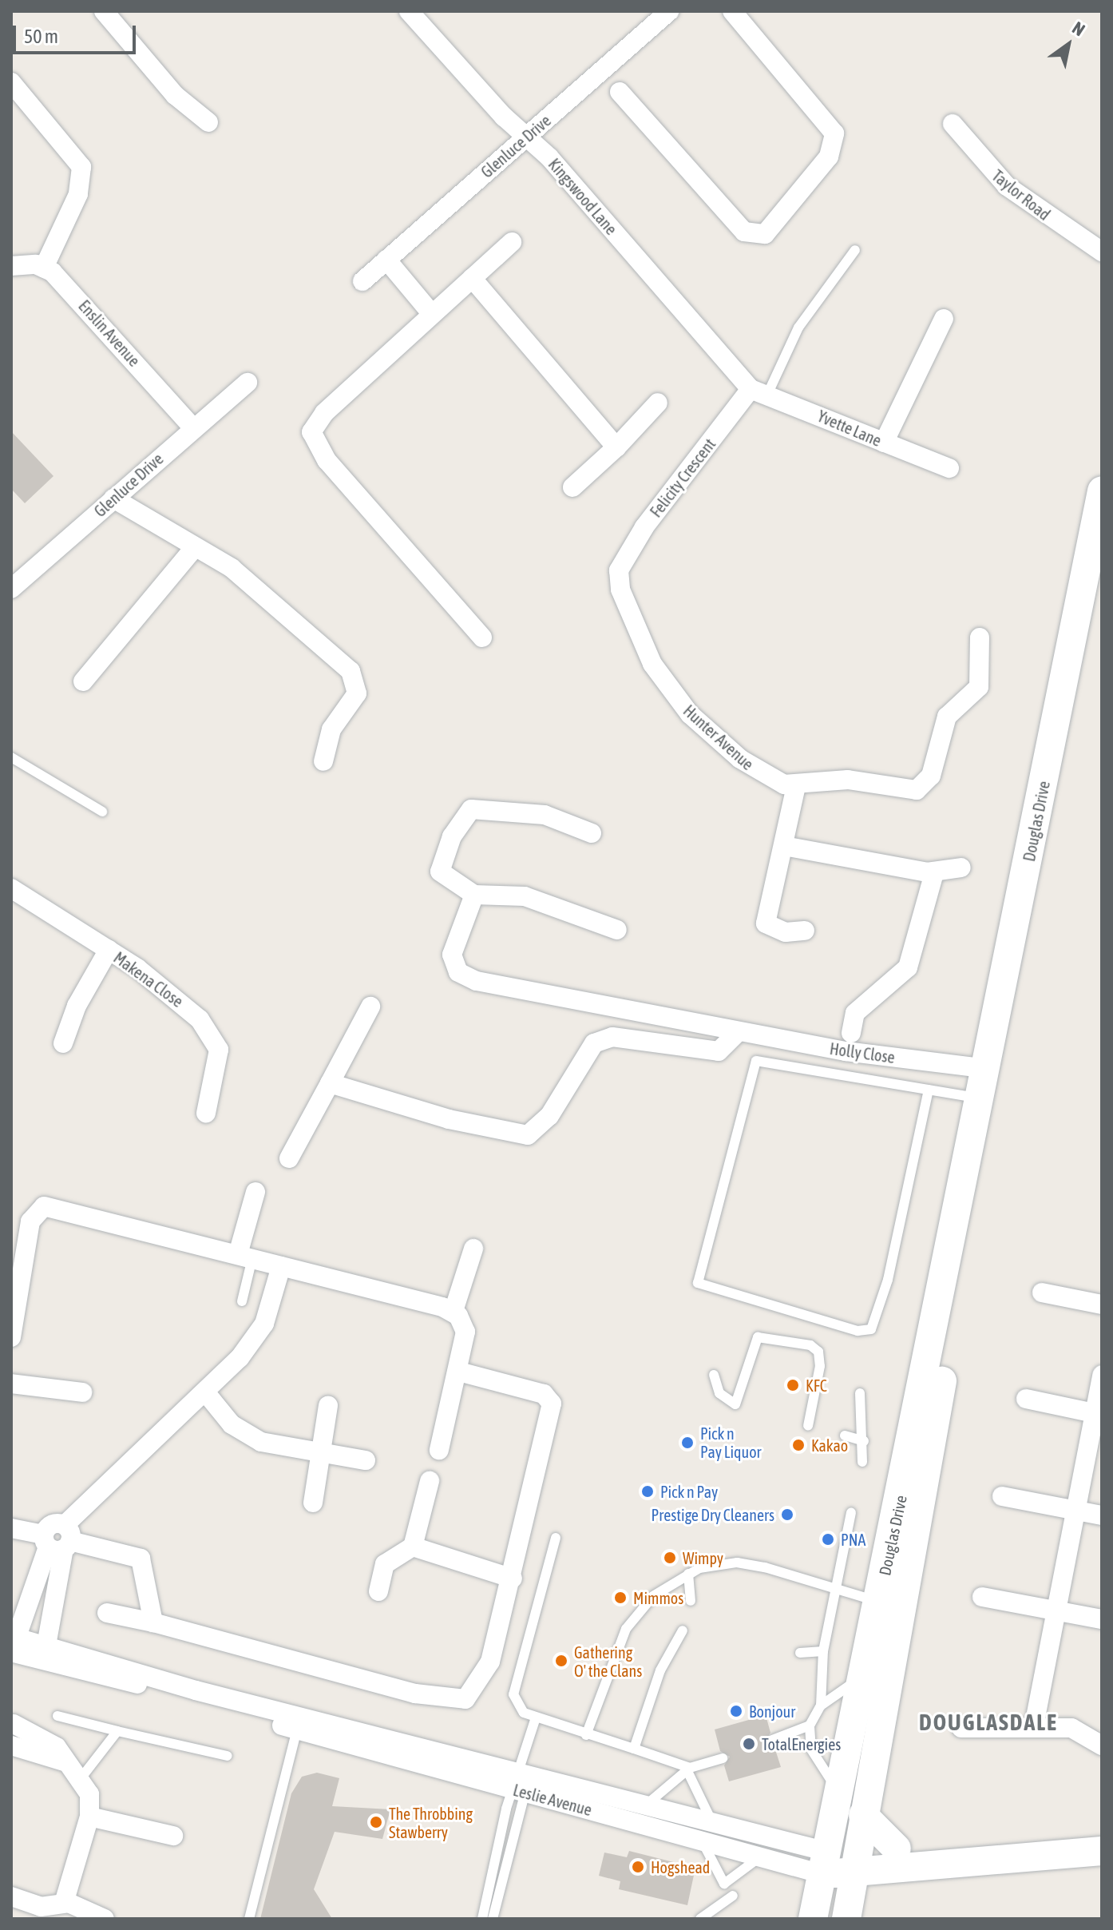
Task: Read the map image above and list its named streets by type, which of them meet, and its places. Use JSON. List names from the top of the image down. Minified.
{"streets":{"street":["Glenluce Drive","Taylor Road","Kingswood Lane","Enslin Avenue","Yvette Lane","Felicity Crescent","Hunter Avenue","Douglas Drive","Makena Close","Holly Close","Leslie Avenue"]},"crossings":[["Glenluce Drive","Kingswood Lane"],["Glenluce Drive","Enslin Avenue"],["Kingswood Lane","Yvette Lane"],["Kingswood Lane","Felicity Crescent"],["Yvette Lane","Felicity Crescent"],["Felicity Crescent","Hunter Avenue"],["Douglas Drive","Holly Close"],["Douglas Drive","Leslie Avenue"]],"districts":["DOUGLASDALE"],"places":["KFC","Pick n Pay Liquor","Kakao","Pick n Pay","Prestige Dry Cleaners","PNA","Wimpy","Mimmos","Gathering O' the Clans","Bonjour","TotalEnergies","The Throbbing Stawberry","Hogshead"],"scale_bar":"50 m","north":"top right"}
